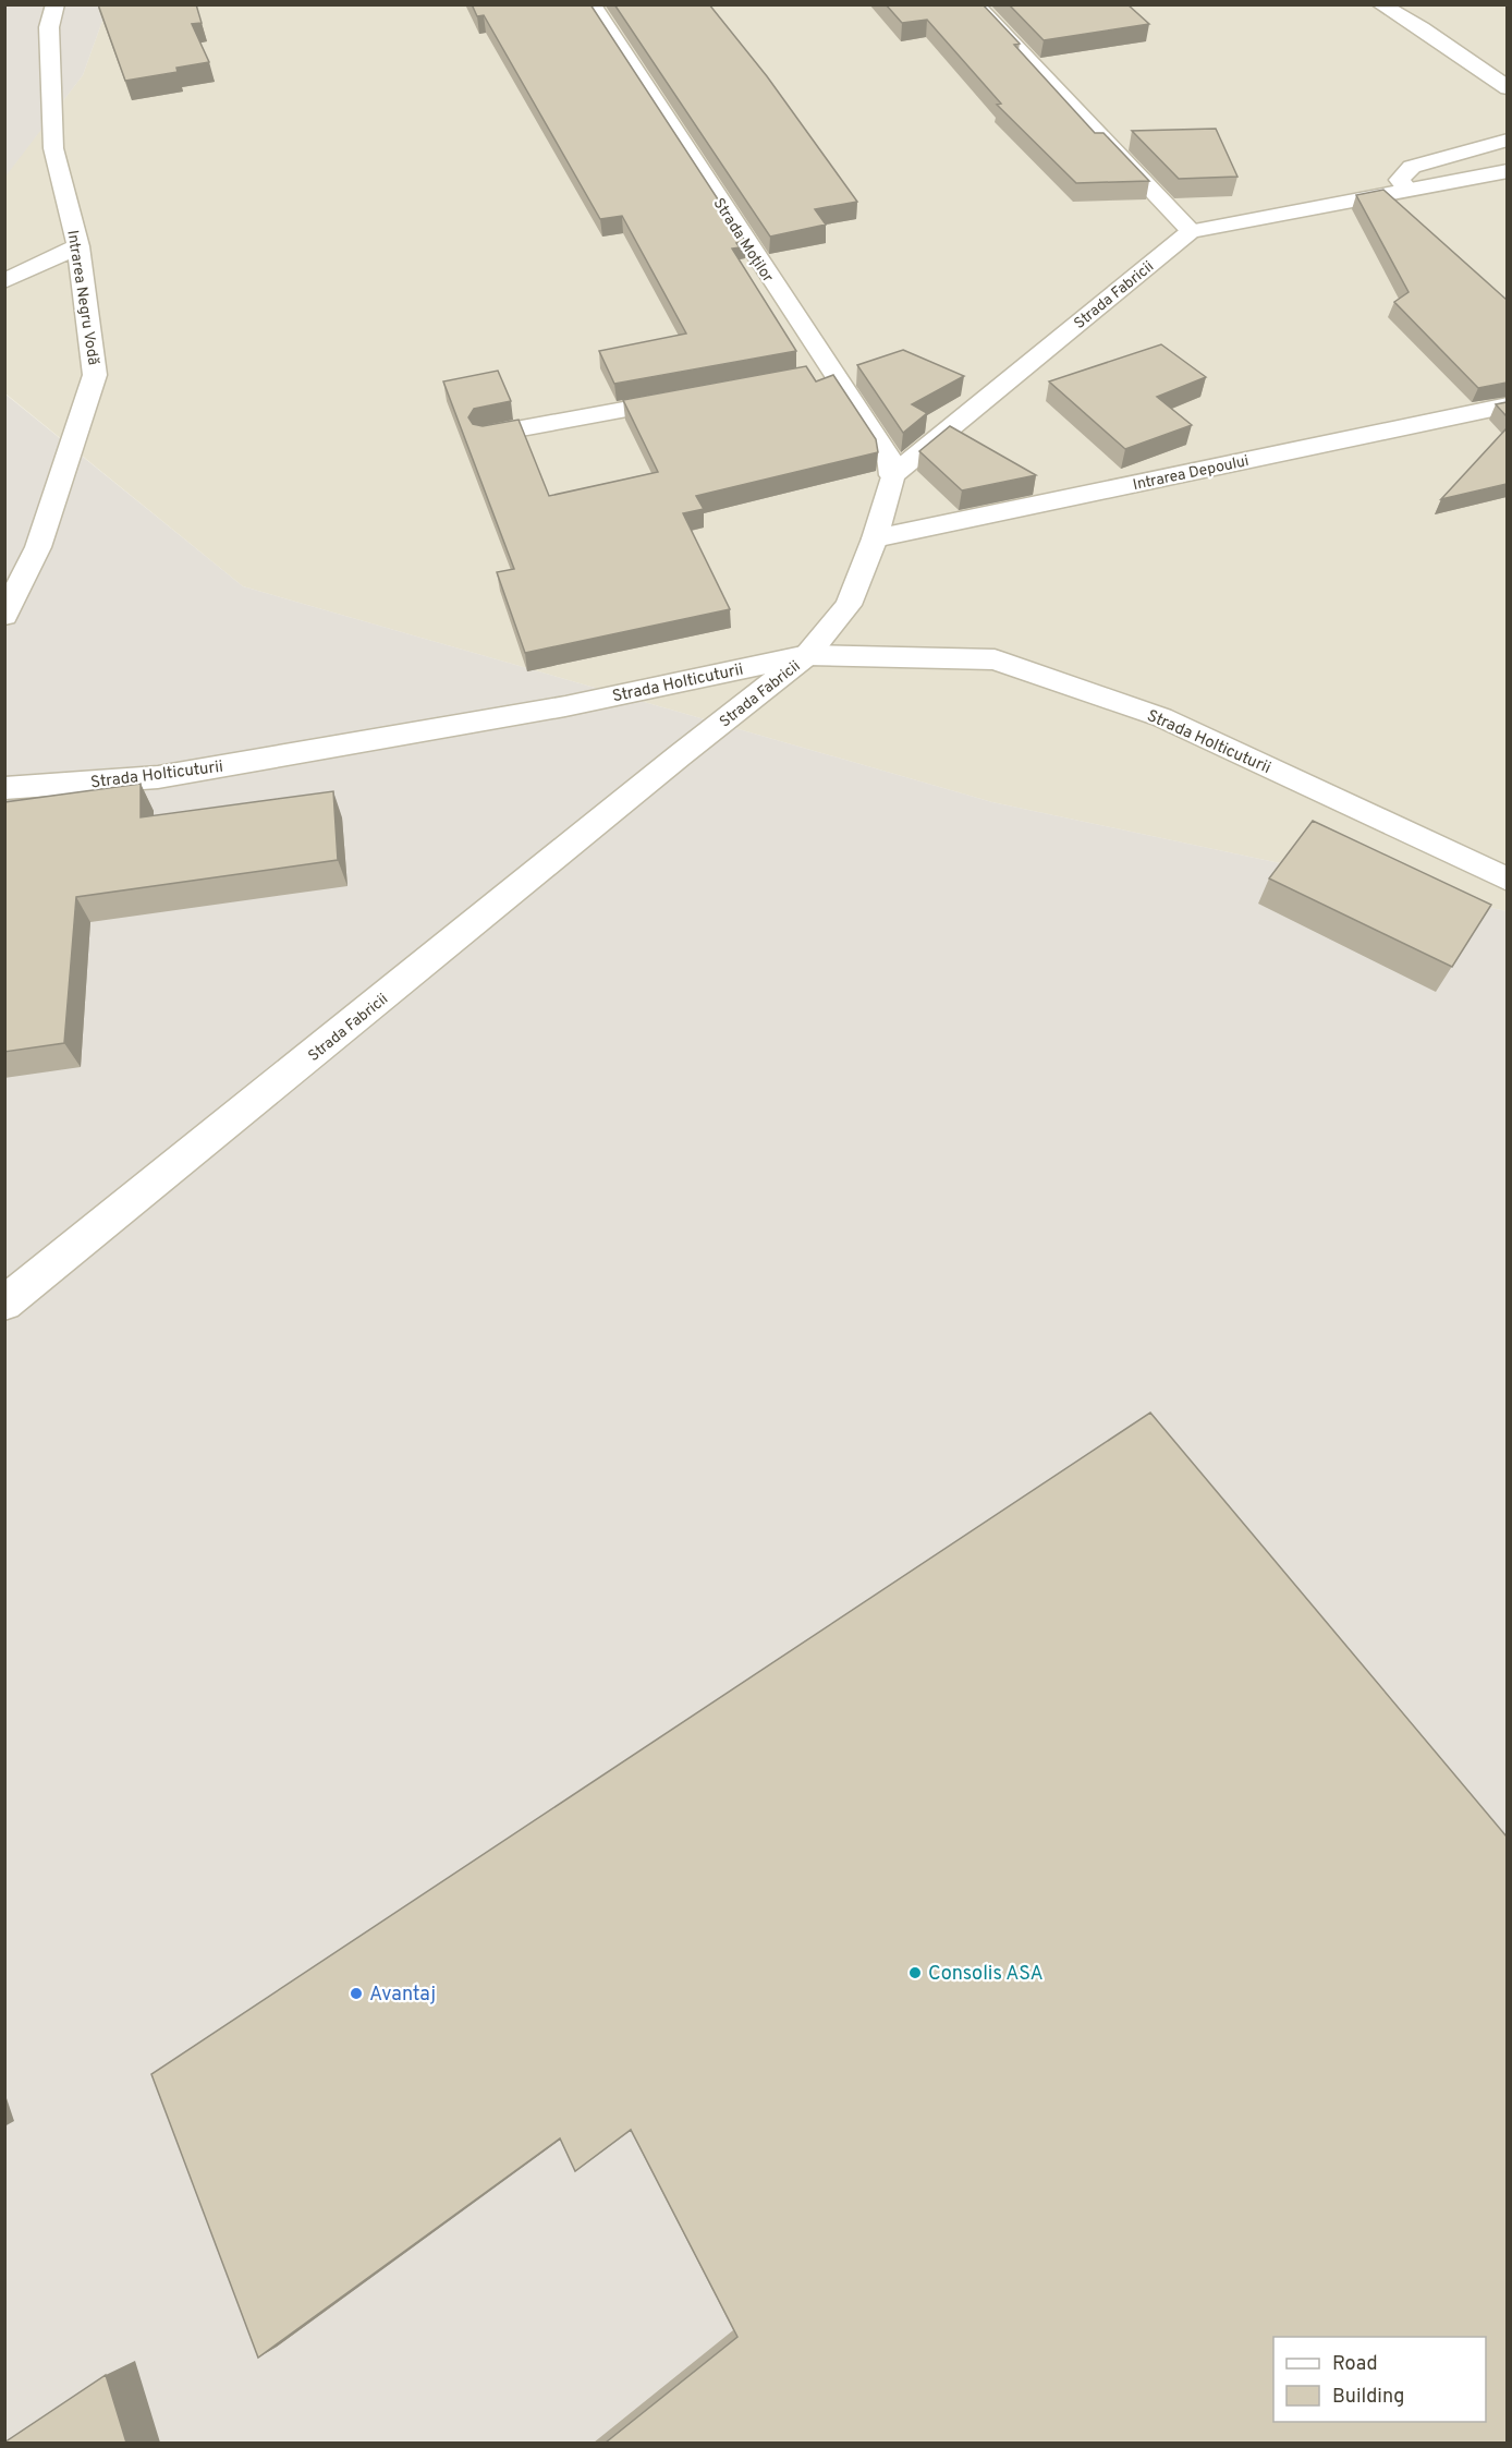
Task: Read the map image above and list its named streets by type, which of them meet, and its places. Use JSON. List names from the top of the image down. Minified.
{"streets":{"street":["Strada Moților","Strada Fabricii","Intrarea Negru Vodă","Intrarea Depoului","Strada Holticuturii"]},"crossings":[["Strada Moților","Strada Fabricii"],["Strada Fabricii","Intrarea Depoului"],["Strada Fabricii","Strada Holticuturii"]],"places":["Consolis ASA","Avantaj"],"legend":["Road","Building"]}
